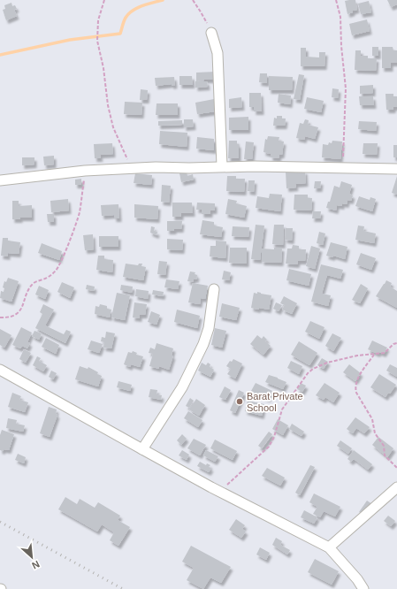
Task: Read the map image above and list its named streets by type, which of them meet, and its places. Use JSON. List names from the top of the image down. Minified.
{"places":["Barat Private School"],"north":"bottom right"}
